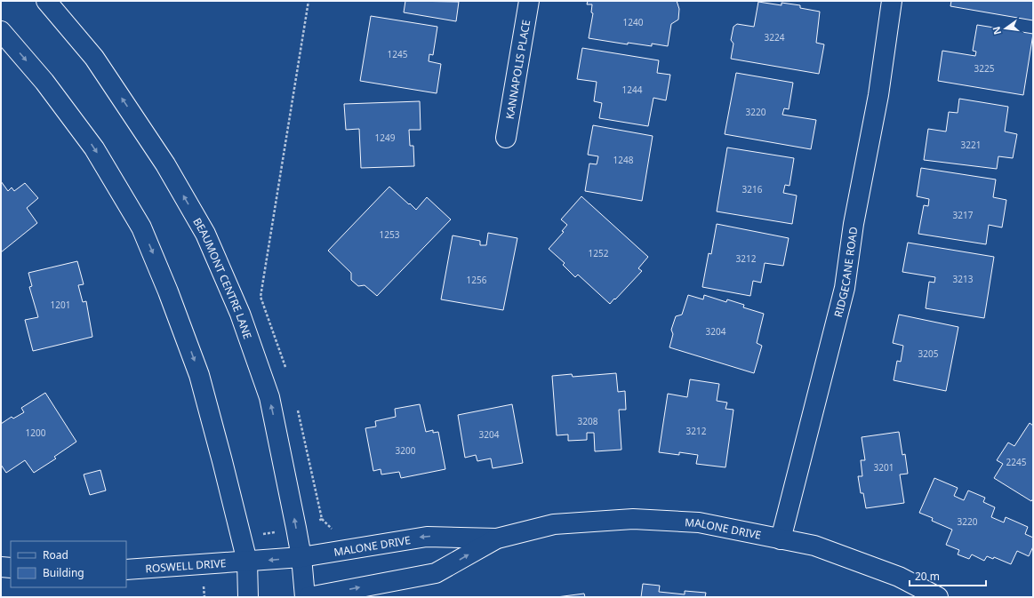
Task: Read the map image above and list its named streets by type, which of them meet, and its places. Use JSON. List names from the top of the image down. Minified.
{"streets":{"street":["KANNAPOLIS PLACE","RIDGECANE ROAD","BEAUMONT CENTRE LANE","MALONE DRIVE","ROSWELL DRIVE"]},"crossings":[["RIDGECANE ROAD","MALONE DRIVE"],["BEAUMONT CENTRE LANE","MALONE DRIVE"],["MALONE DRIVE","ROSWELL DRIVE"]],"house_numbers":["1240","3224","1245","3225","1244","3220","1249","3221","1248","3216","3217","1253","1252","3212","3213","1256","1201","3204","3205","3208","3212","1200","3204","3200","2245","3201","3220"],"legend":["Road","Building"],"scale_bar":"20 m","north":"left"}
